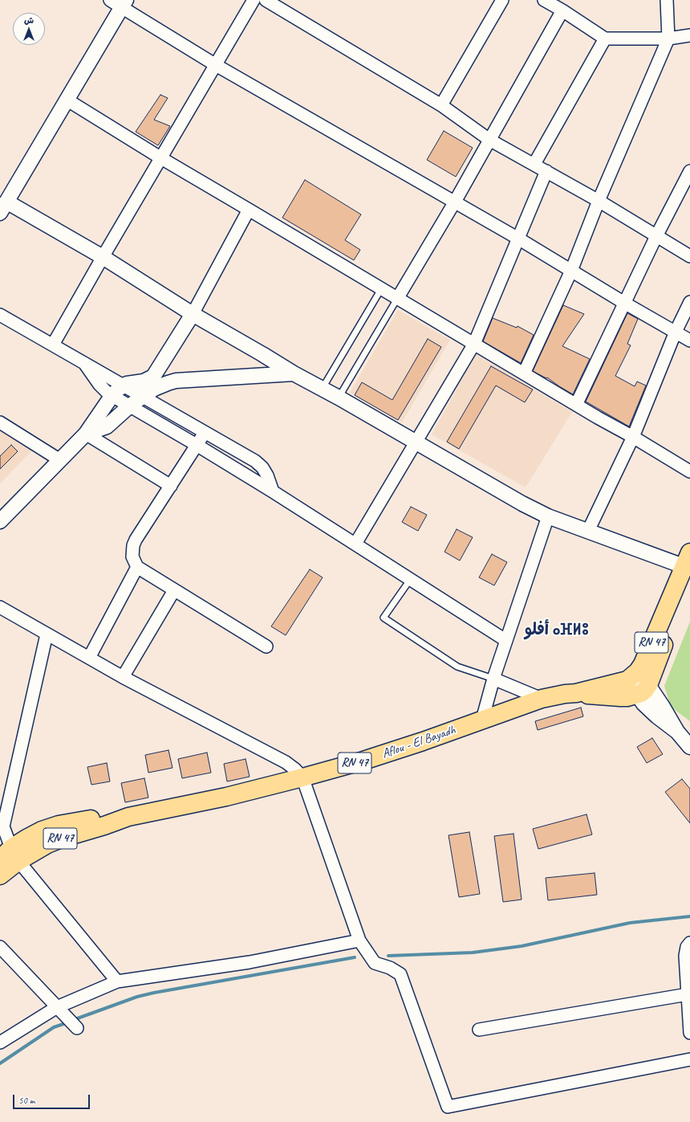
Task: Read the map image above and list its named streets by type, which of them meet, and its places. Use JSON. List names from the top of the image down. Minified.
{"streets":{"main road":["RN 47","Aflou - El Bayadh"]},"crossings":[["RN 47","Aflou - El Bayadh"]],"districts":["أفلو ⴰⴼⵍⵓ"],"scale_bar":"50 m","north":"top"}
